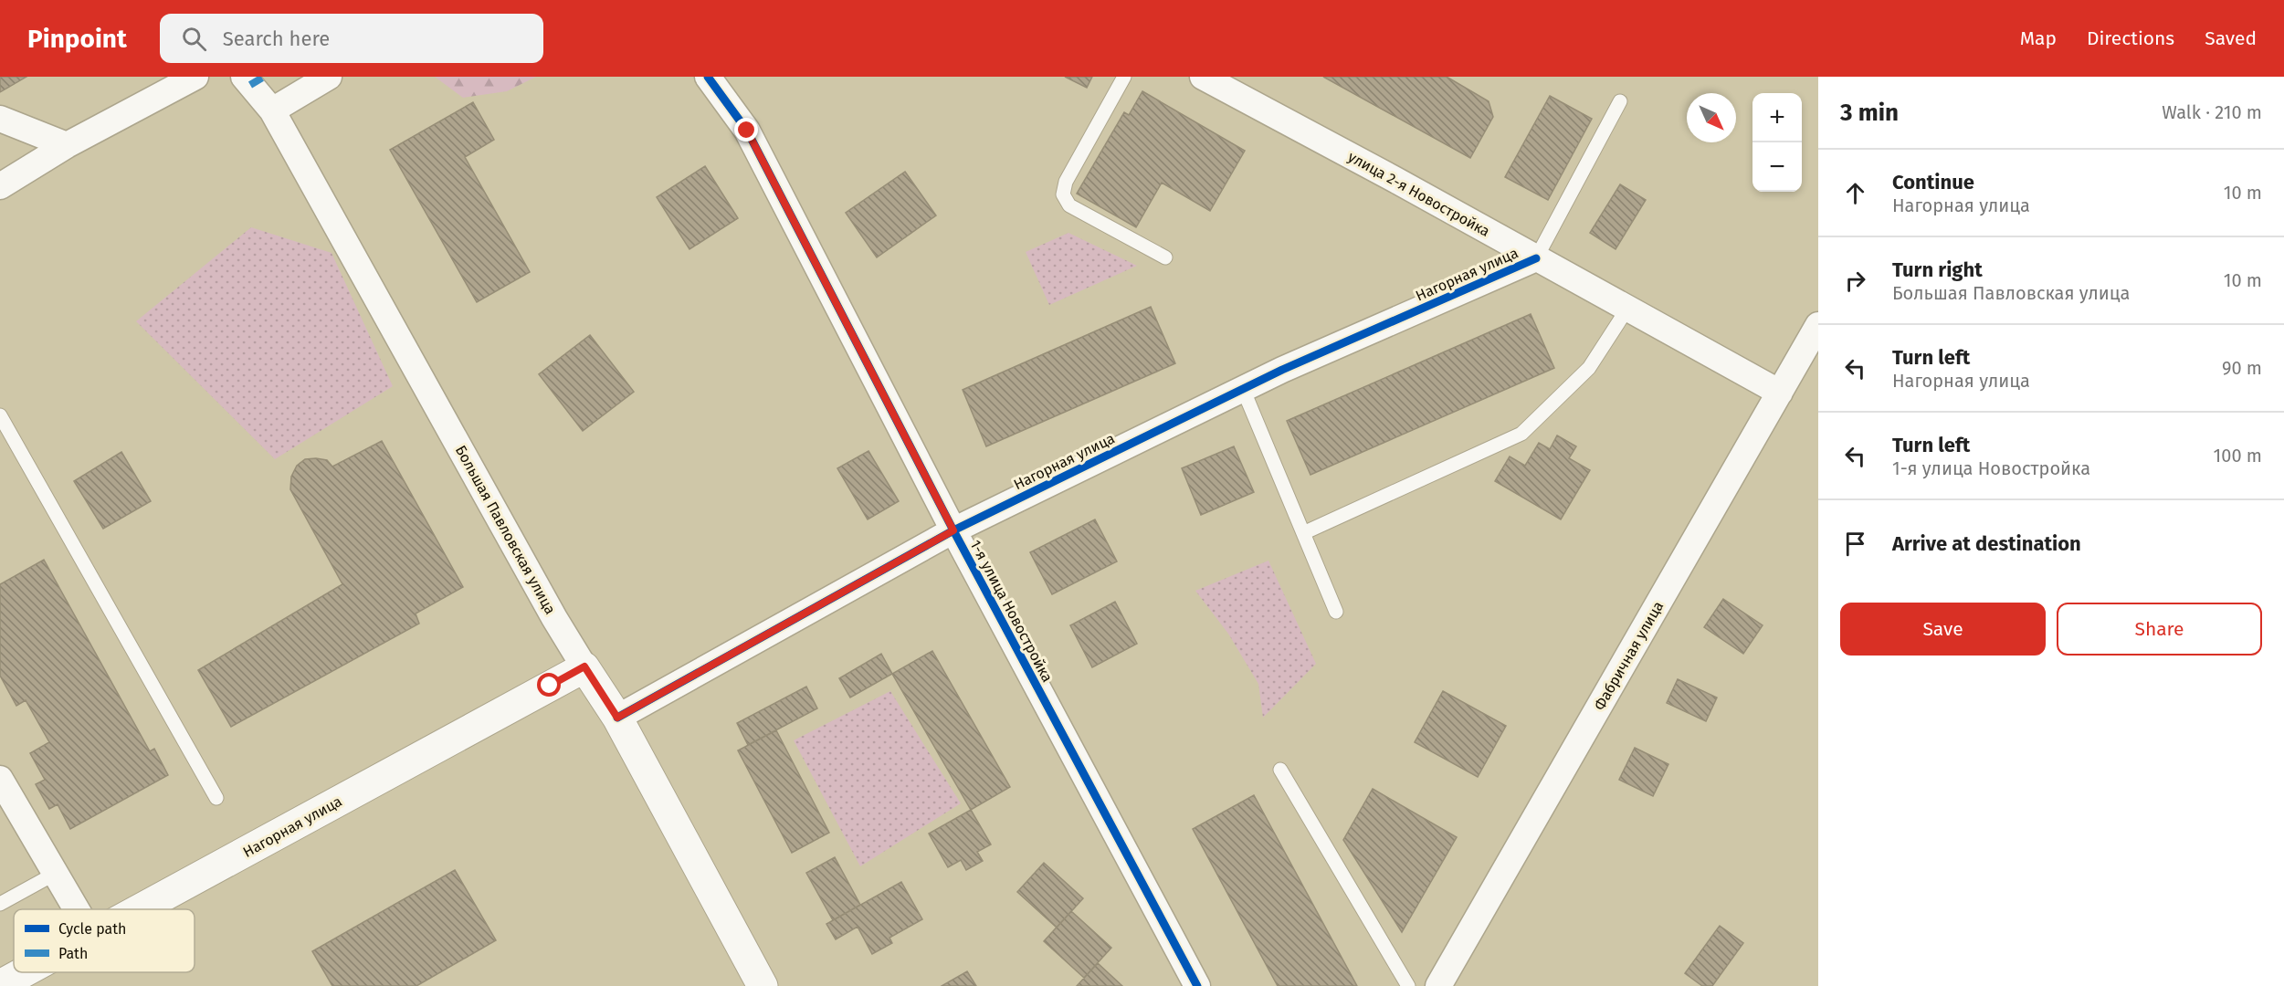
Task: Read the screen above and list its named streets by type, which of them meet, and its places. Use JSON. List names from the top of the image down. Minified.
{"streets":{"main road":["Нагорная улица","Большая Павловская улица"],"street":["улица 2-я Новостройка","1-я улица Новостройка","Фабричная улица"]},"crossings":[["улица 2-я Новостройка","Нагорная улица"],["улица 2-я Новостройка","Фабричная улица"],["Нагорная улица","Большая Павловская улица"],["Нагорная улица","1-я улица Новостройка"]],"legend":["Cycle path","Path"],"north":"bottom right","page":{"header":"Pinpoint","search":"Search here","nav":["Map","Directions","Saved"],"heading":["3 min","Walk · 210 m"],"map_buttons":["+","−"],"list":[["Continue","Нагорная улица","10 m"],["Turn right","Большая Павловская улица","10 m"],["Turn left","Нагорная улица","90 m"],["Turn left","1-я улица Новостройка","100 m"],"Arrive at destination"],"buttons":["Save","Share"]}}
